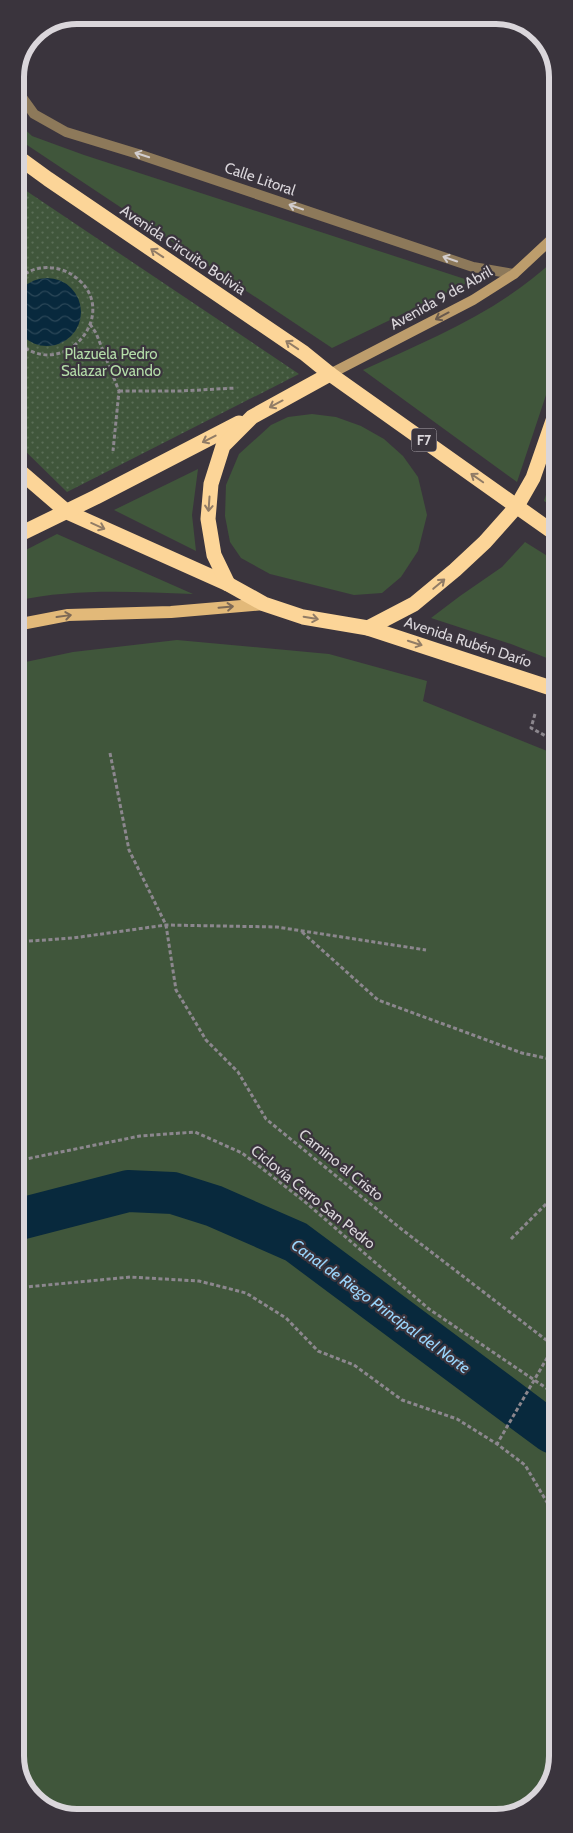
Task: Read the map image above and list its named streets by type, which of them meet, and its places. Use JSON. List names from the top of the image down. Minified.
{"streets":{"highway":["Avenida Circuito Bolivia","F7","Avenida Rubén Darío"],"main road":["Avenida 9 de Abril"],"street":["Calle Litoral"],"path":["Camino al Cristo","Ciclovía Cerro San Pedro"]},"crossings":[["Calle Litoral","Avenida 9 de Abril"],["Avenida Circuito Bolivia","Avenida 9 de Abril"],["Avenida Circuito Bolivia","F7"],["Avenida 9 de Abril","F7"],["Camino al Cristo","Ciclovía Cerro San Pedro"]],"one_way":["Calle Litoral","Avenida Circuito Bolivia","Avenida 9 de Abril","Avenida Rubén Darío"],"water":["Canal de Riego Principal del Norte"],"parks":["Plazuela Pedro Salazar Ovando"]}
